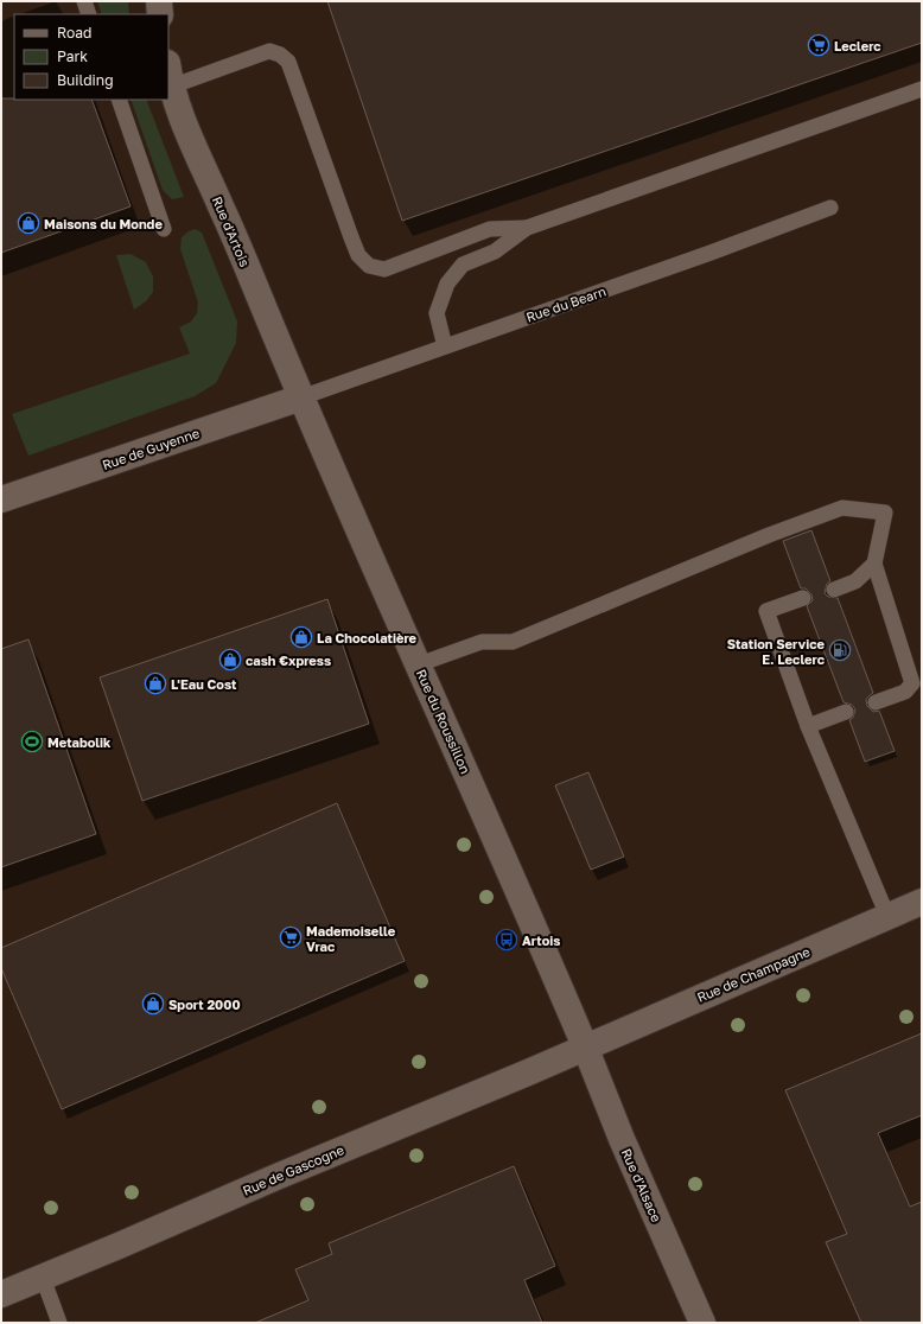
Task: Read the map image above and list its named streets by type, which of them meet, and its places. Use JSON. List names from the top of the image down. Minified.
{"streets":{"street":["Rue d'Artois","Rue de Guyenne","Rue du Roussillon","Rue de Champagne","Rue de Gascogne","Rue d'Alsace"],"lane":["Rue du Bearn"]},"crossings":[["Rue d'Artois","Rue du Bearn"],["Rue d'Artois","Rue de Guyenne"],["Rue d'Artois","Rue du Roussillon"],["Rue du Bearn","Rue de Guyenne"],["Rue du Bearn","Rue du Roussillon"],["Rue de Guyenne","Rue du Roussillon"],["Rue du Roussillon","Rue de Champagne"],["Rue du Roussillon","Rue de Gascogne"],["Rue du Roussillon","Rue d'Alsace"],["Rue de Champagne","Rue de Gascogne"],["Rue de Champagne","Rue d'Alsace"],["Rue de Gascogne","Rue d'Alsace"]],"places":{"supermarket":["Leclerc","Mademoiselle Vrac"],"shop":["Maisons du Monde","La Chocolatière","cash €xpress","L'Eau Cost","Sport 2000"],"fuel station":["Station Service E. Leclerc"],"sports":["Metabolik"],"bus stop":["Artois"]},"legend":["Road","Park","Building"]}
